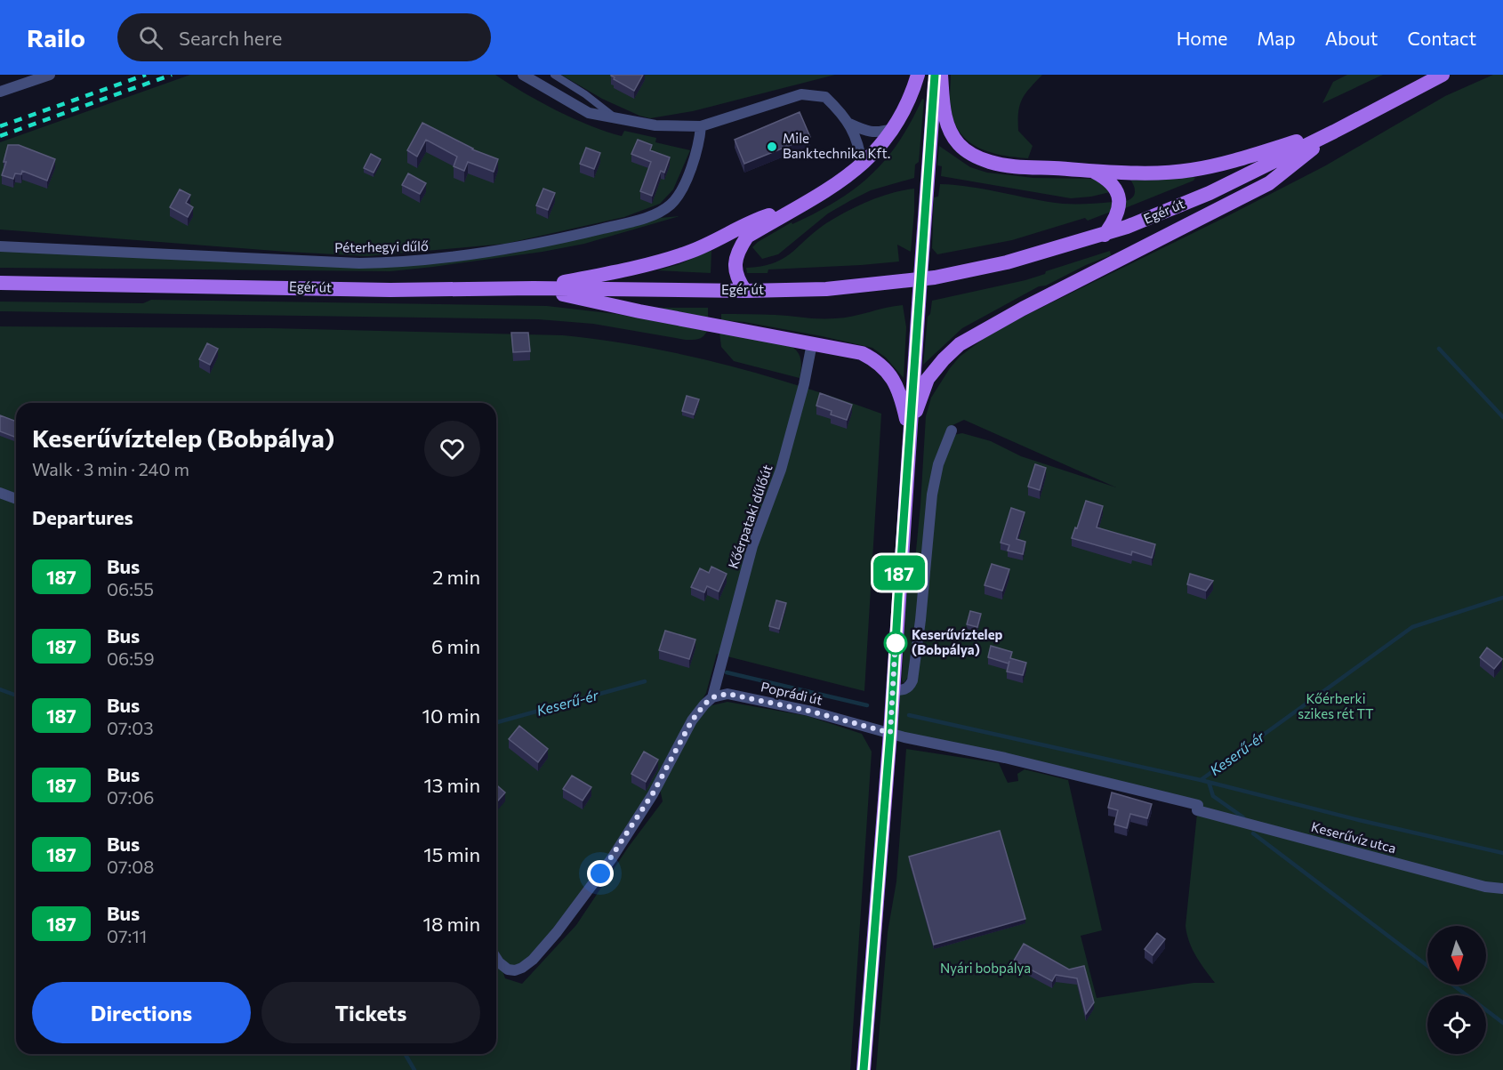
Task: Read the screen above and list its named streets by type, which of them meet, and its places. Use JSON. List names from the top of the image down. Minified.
{"streets":{"main road":["Egér út"],"street":["Péterhegyi dűlő","Kőérpataki dűlőút","Poprádi út","Keserűvíz utca"]},"crossings":[["Kőérpataki dűlőút","Poprádi út"],["Poprádi út","Keserűvíz utca"]],"water":["Keserű-ér"],"parks":["Kőérberki szikes rét TT","Nyári bobpálya"],"places":["Mile Banktechnika Kft.","Keserűvíztelep (Bobpálya)"],"lines":["bus line 187"],"north":"bottom","page":{"header":"Railo","search":"Search here","nav":["Home","Map","About","Contact"],"on_map":"187","heading":[["Keserűvíztelep (Bobpálya)","Walk · 3 min · 240 m"],"Departures"],"list":[{"mark":"187","name":"Bus","note":"06:55","value":"2 min"},{"mark":"187","name":"Bus","note":"06:59","value":"6 min"},{"mark":"187","name":"Bus","note":"07:03","value":"10 min"},{"mark":"187","name":"Bus","note":"07:06","value":"13 min"},{"mark":"187","name":"Bus","note":"07:08","value":"15 min"},{"mark":"187","name":"Bus","note":"07:11","value":"18 min"}],"buttons":["Directions","Tickets"]}}
